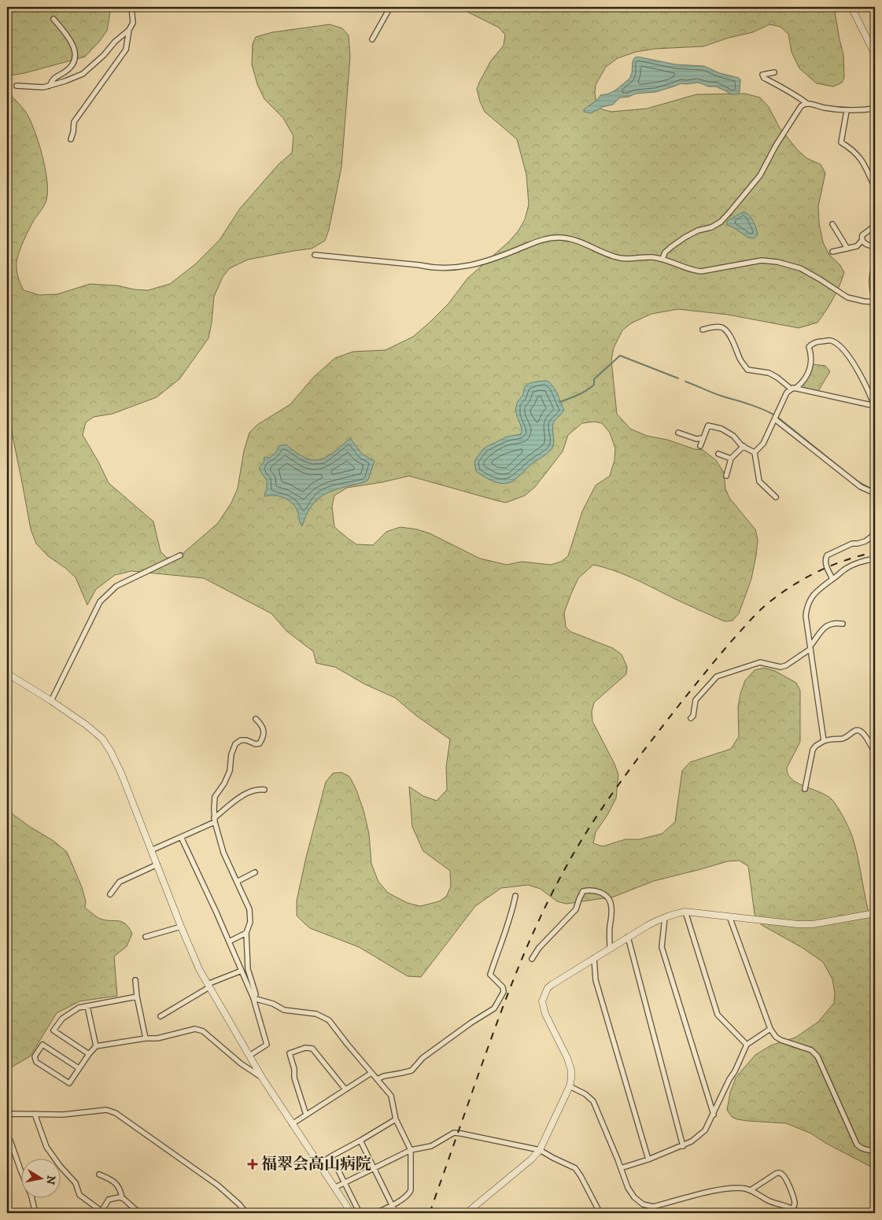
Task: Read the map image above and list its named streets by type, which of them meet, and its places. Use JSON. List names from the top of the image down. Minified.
{"places":{"health":["福翠会高山病院"]},"north":"right"}
